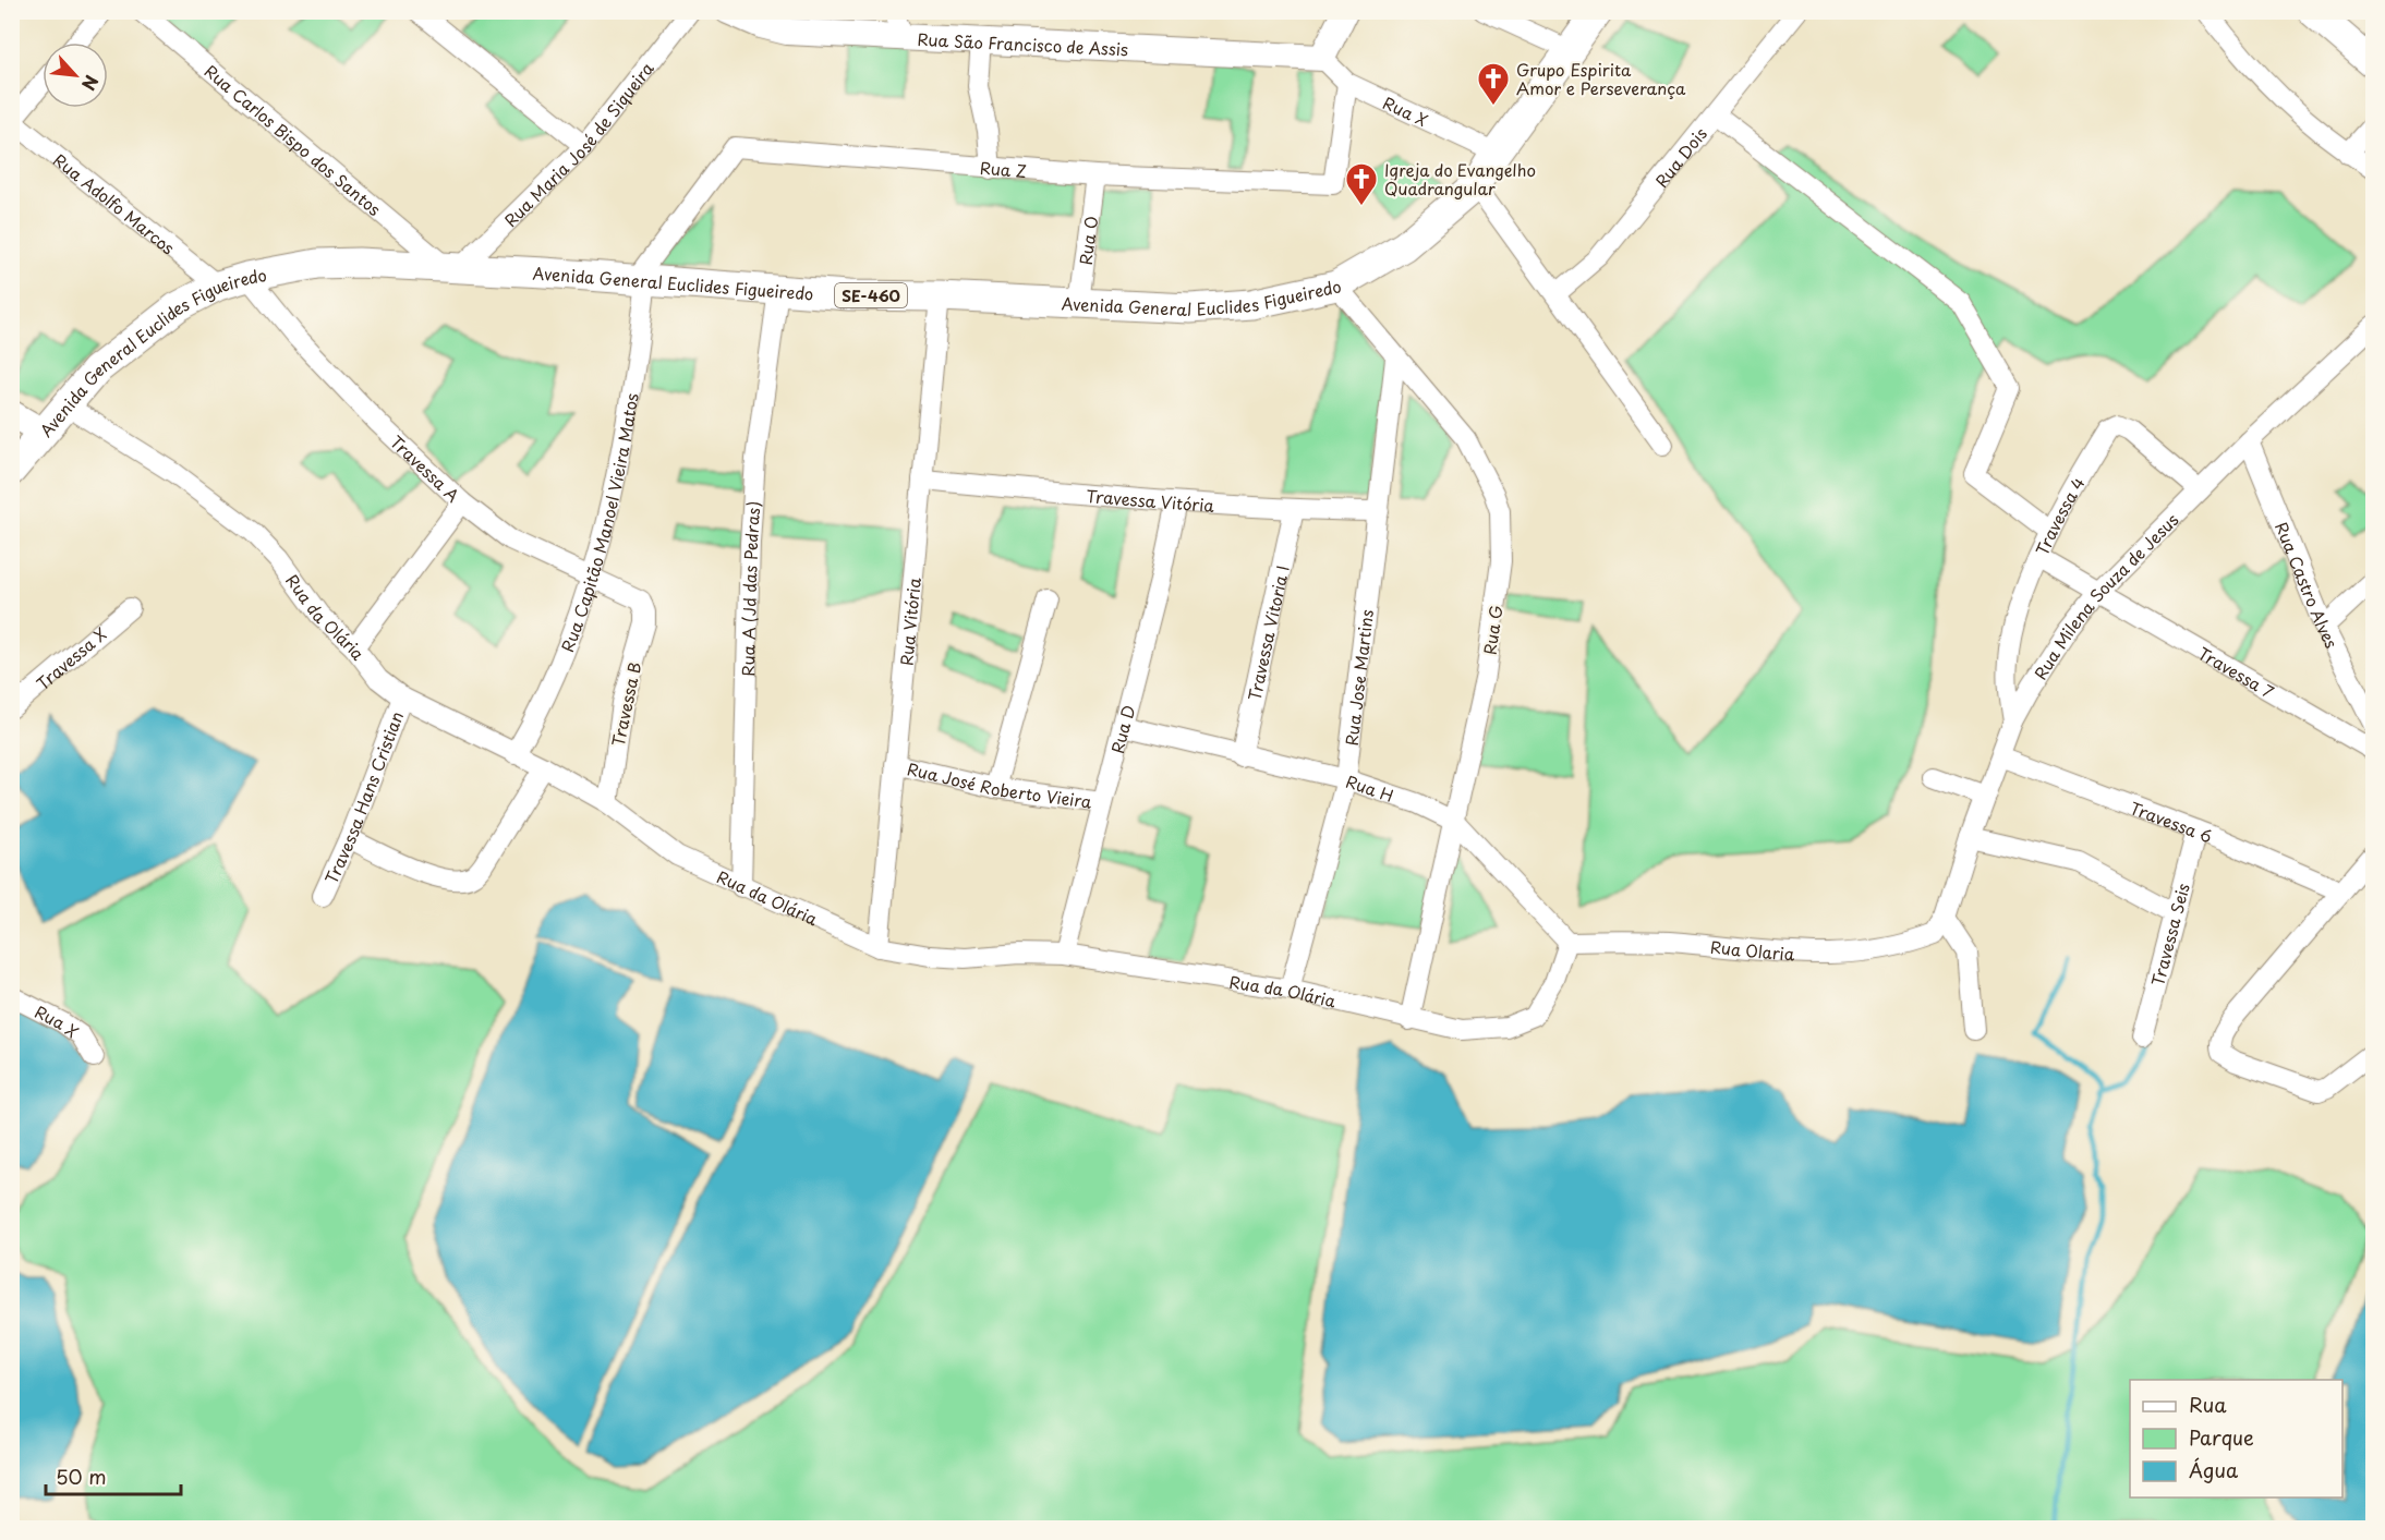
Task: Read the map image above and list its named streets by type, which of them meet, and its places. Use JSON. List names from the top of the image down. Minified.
{"streets":{"main road":["Avenida General Euclides Figueiredo","SE-460"],"street":["Rua São Francisco de Assis","Rua X","Rua Carlos Bispo dos Santos","Rua Maria José de Siqueira","Rua Dois","Rua Z","Rua Adolfo Marcos","Rua O","Travessa A","Travessa Vitória","Travessa 4","Rua Capitão Manoel Vieira Matos","Rua Castro Alves","Rua A (Jd das Pedras)","Rua Milena Souza de Jesus","Rua da Olária","Rua Vitória","Rua G","Travessa Vitoria I","Travessa X","Travessa 7","Rua Jose Martins","Travessa B","Rua D","Rua José Roberto Vieira","Rua H","Travessa Hans Cristian","Travessa 6","Travessa Seis","Rua Olaria"]},"crossings":[["Rua São Francisco de Assis","Rua X"],["Rua X","Rua Z"],["Rua X","Avenida General Euclides Figueiredo"],["Rua Carlos Bispo dos Santos","Rua Maria José de Siqueira"],["Rua Carlos Bispo dos Santos","Avenida General Euclides Figueiredo"],["Rua Maria José de Siqueira","Avenida General Euclides Figueiredo"],["Rua Z","Rua O"],["Rua Z","Avenida General Euclides Figueiredo"],["Rua Z","Rua Capitão Manoel Vieira Matos"],["Rua Adolfo Marcos","Avenida General Euclides Figueiredo"],["Rua O","Avenida General Euclides Figueiredo"],["Avenida General Euclides Figueiredo","Travessa A"],["Avenida General Euclides Figueiredo","Rua Capitão Manoel Vieira Matos"],["Avenida General Euclides Figueiredo","Rua A (Jd das Pedras)"],["Avenida General Euclides Figueiredo","Rua da Olária"],["Avenida General Euclides Figueiredo","Rua Vitória"],["Avenida General Euclides Figueiredo","Rua G"],["Travessa A","Rua Capitão Manoel Vieira Matos"],["Travessa A","Travessa B"],["Travessa Vitória","Rua Vitória"],["Travessa Vitória","Travessa Vitoria I"],["Travessa Vitória","Rua Jose Martins"],["Travessa Vitória","Rua D"],["Travessa 4","Rua Milena Souza de Jesus"],["Travessa 4","Travessa 7"],["Rua Capitão Manoel Vieira Matos","Rua da Olária"],["Rua Castro Alves","Rua Milena Souza de Jesus"],["Rua A (Jd das Pedras)","Rua da Olária"],["Rua Milena Souza de Jesus","Travessa 7"],["Rua Milena Souza de Jesus","Travessa 6"],["Rua Milena Souza de Jesus","Rua Olaria"],["Rua da Olária","Rua Vitória"],["Rua da Olária","Rua G"],["Rua da Olária","Rua Jose Martins"],["Rua da Olária","Travessa B"],["Rua da Olária","Rua D"],["Rua da Olária","Rua H"],["Rua da Olária","Travessa Hans Cristian"],["Rua da Olária","Rua Olaria"],["Rua Vitória","Rua José Roberto Vieira"],["Rua G","Rua Jose Martins"],["Rua G","Rua H"],["Travessa Vitoria I","Rua H"],["Rua Jose Martins","Rua H"],["Rua D","Rua José Roberto Vieira"],["Rua D","Rua H"],["Rua H","Rua Olaria"],["Travessa 6","Travessa Seis"]],"places":{"church":["Grupo Espirita Amor e Perseverança","Igreja do Evangelho Quadrangular"]},"legend":["Rua","Parque","Água"],"scale_bar":"50 m","north":"bottom right"}
